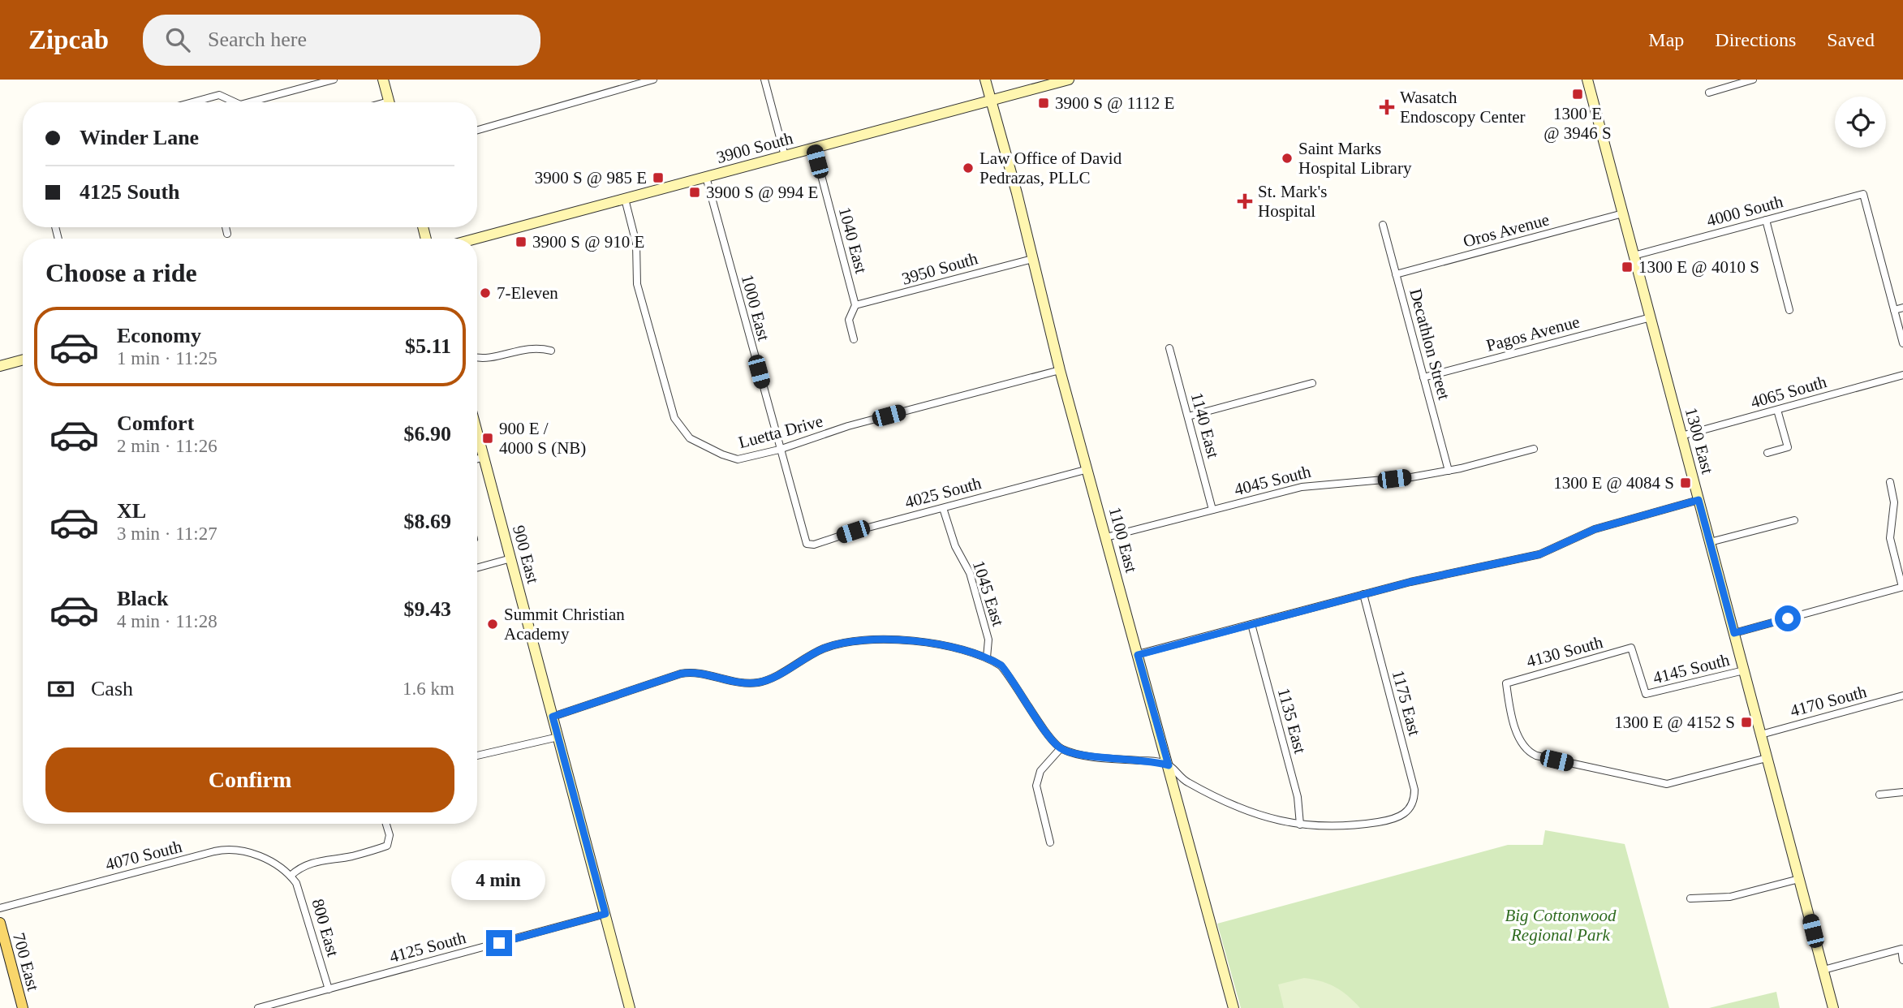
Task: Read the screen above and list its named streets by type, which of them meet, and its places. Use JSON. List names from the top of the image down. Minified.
{"streets":{"main road":["3900 South","1300 East","1100 East","900 East","700 East"],"street":["4000 South","Oros Avenue","1040 East","3950 South","1000 East","Pagos Avenue","Decathlon Street","4065 South","1140 East","Luetta Drive","4045 South","4025 South","1045 East","4130 South","4145 South","4170 South","1175 East","1135 East","4070 South","800 East","4125 South"]},"crossings":[["3900 South","1040 East"],["3900 South","1000 East"],["3900 South","Luetta Drive"],["3900 South","1100 East"],["4000 South","1300 East"],["Oros Avenue","Decathlon Street"],["Oros Avenue","1300 East"],["1040 East","3950 South"],["3950 South","1100 East"],["1000 East","Luetta Drive"],["1000 East","4025 South"],["Pagos Avenue","Decathlon Street"],["Pagos Avenue","1300 East"],["Decathlon Street","4045 South"],["4065 South","1300 East"],["1140 East","4045 South"],["Luetta Drive","1100 East"],["1300 East","4130 South"],["1300 East","4145 South"],["1300 East","4170 South"],["4045 South","1100 East"],["4025 South","1100 East"],["4025 South","1045 East"],["900 East","4125 South"],["4130 South","4145 South"],["1175 East","1135 East"],["4070 South","800 East"],["800 East","4125 South"]],"parks":["Big Cottonwood Regional Park"],"places":{"transit":["1300 E @ 3946 S","3900 S @ 1112 E","3900 S @ 985 E","3900 S @ 994 E","3900 S @ 910 E","1300 E @ 4010 S","900 E / 4000 S (NB)","1300 E @ 4084 S","1300 E @ 4152 S"],"health":["Wasatch Endoscopy Center","St. Mark's Hospital"],"other":["Saint Marks Hospital Library","Law Office of David Pedrazas, PLLC","7-Eleven","Summit Christian Academy"]},"page":{"header":"Zipcab","search":"Search here","nav":["Map","Directions","Saved"],"banner":["Winder Lane","4125 South"],"heading":"Choose a ride","list":[{"name":"Economy","note":"1 min · 11:25","value":"$5.11"},{"name":"Comfort","note":"2 min · 11:26","value":"$6.90"},{"name":"XL","note":"3 min · 11:27","value":"$8.69"},{"name":"Black","note":"4 min · 11:28","value":"$9.43"}],"pay":["Cash","1.6 km"],"buttons":"Confirm","bubble":"4 min"}}
